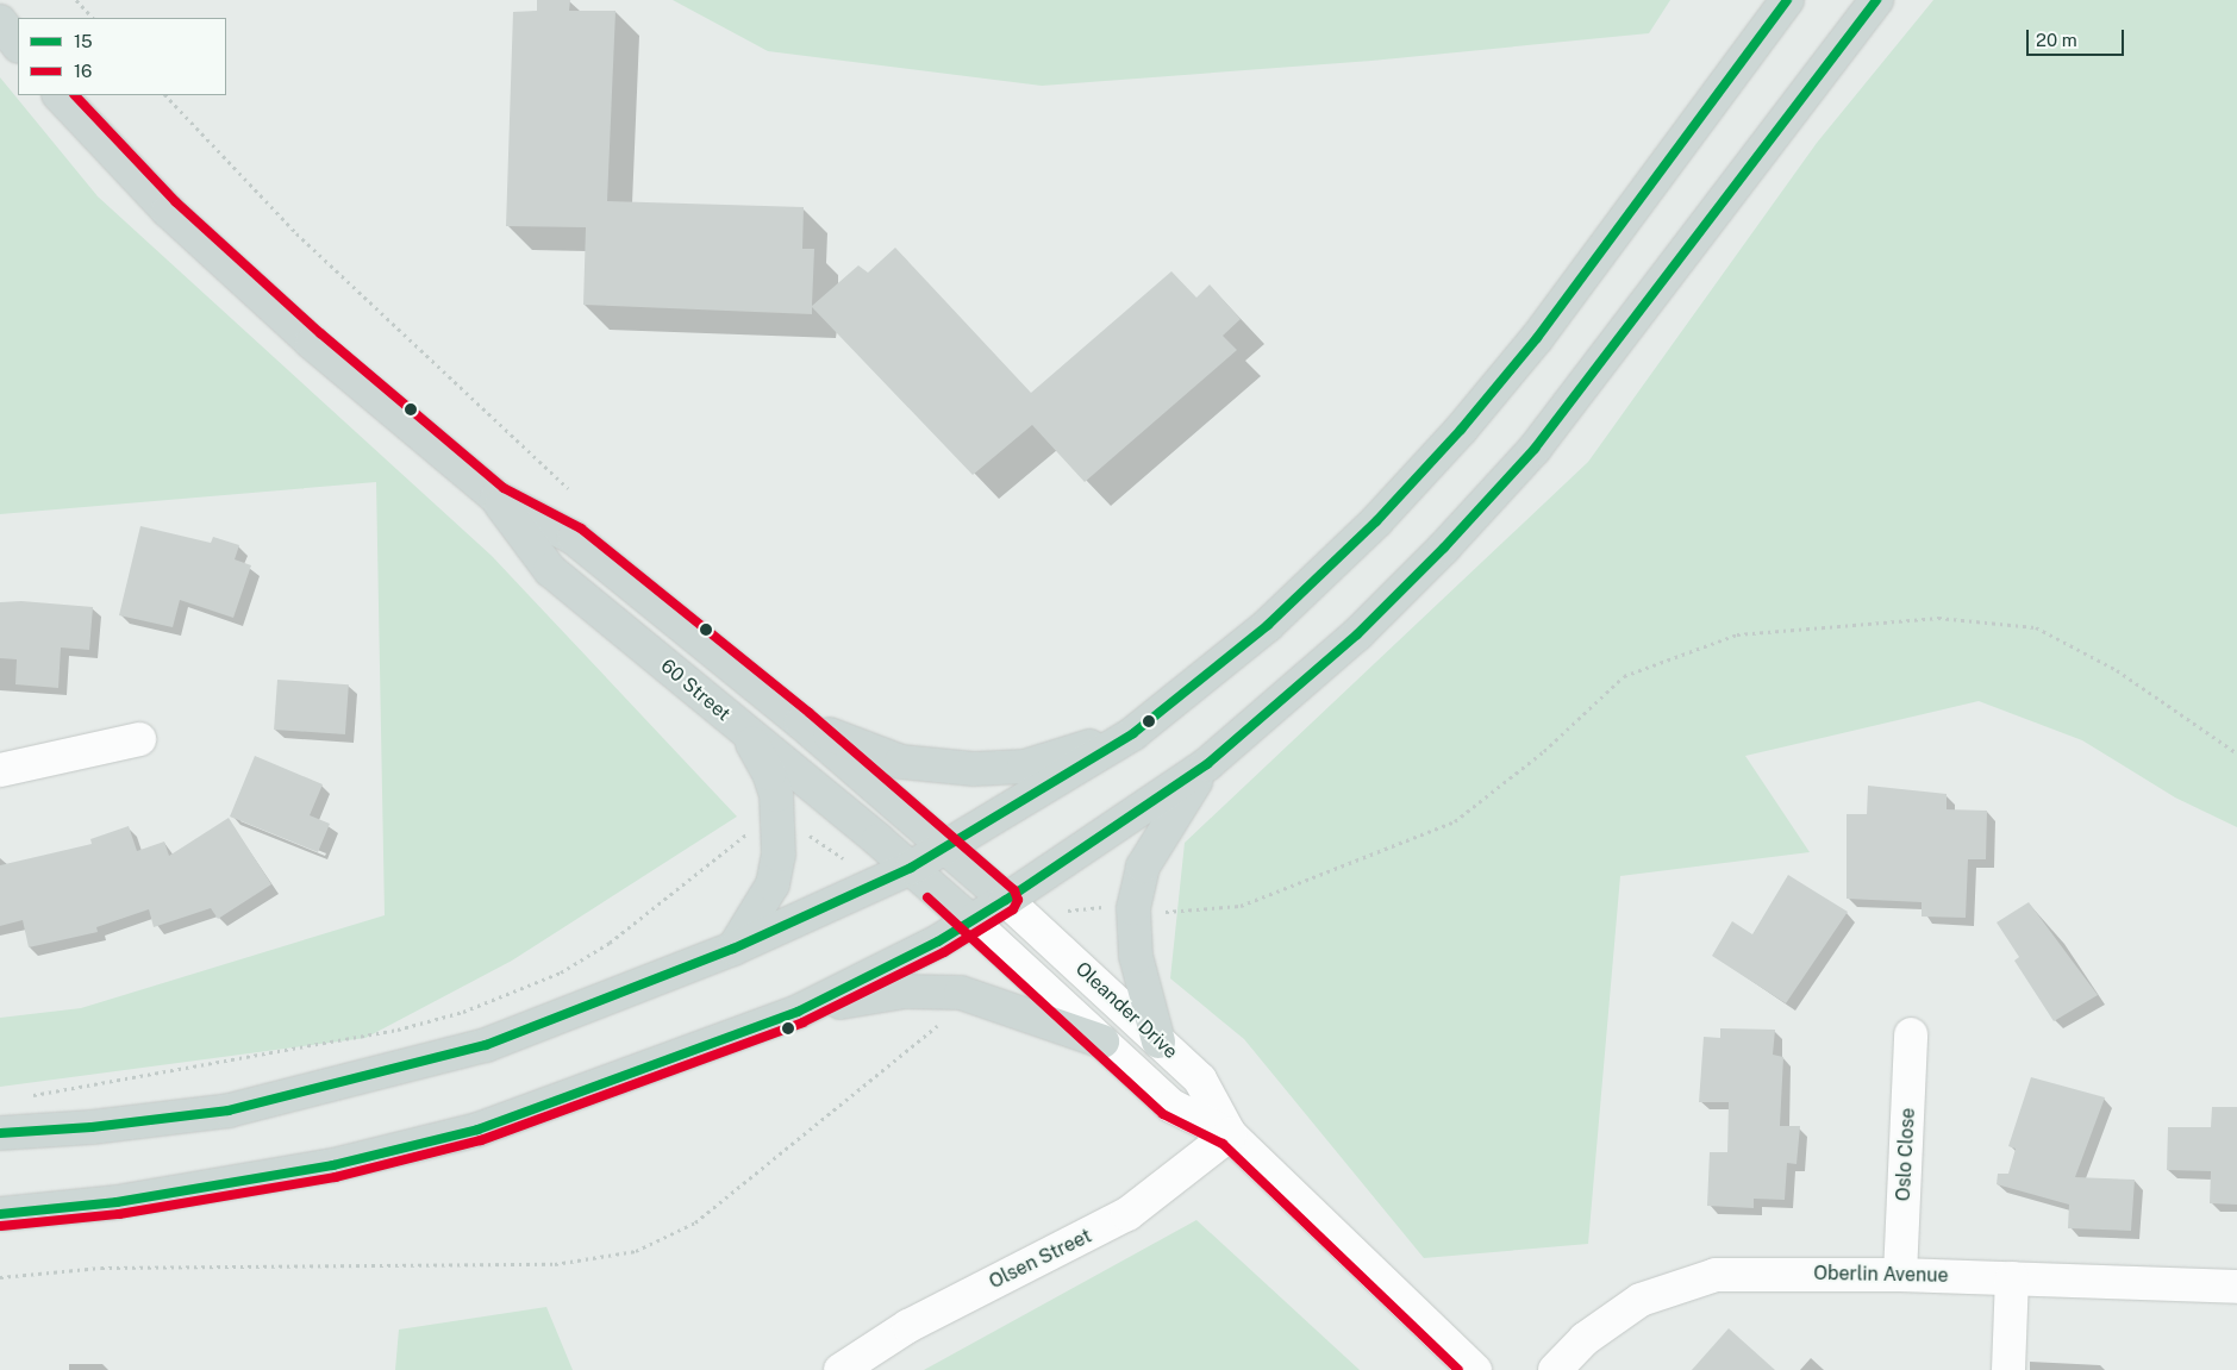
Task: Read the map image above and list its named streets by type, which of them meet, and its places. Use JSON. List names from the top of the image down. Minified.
{"streets":{"main road":["60 Street"],"street":["Oleander Drive","Oslo Close","Olsen Street","Oberlin Avenue"]},"crossings":[["60 Street","Oleander Drive"],["Oleander Drive","Olsen Street"],["Oslo Close","Oberlin Avenue"]],"lines":["transit line 15","transit line 16"],"legend":["15","16"],"scale_bar":"20 m"}
